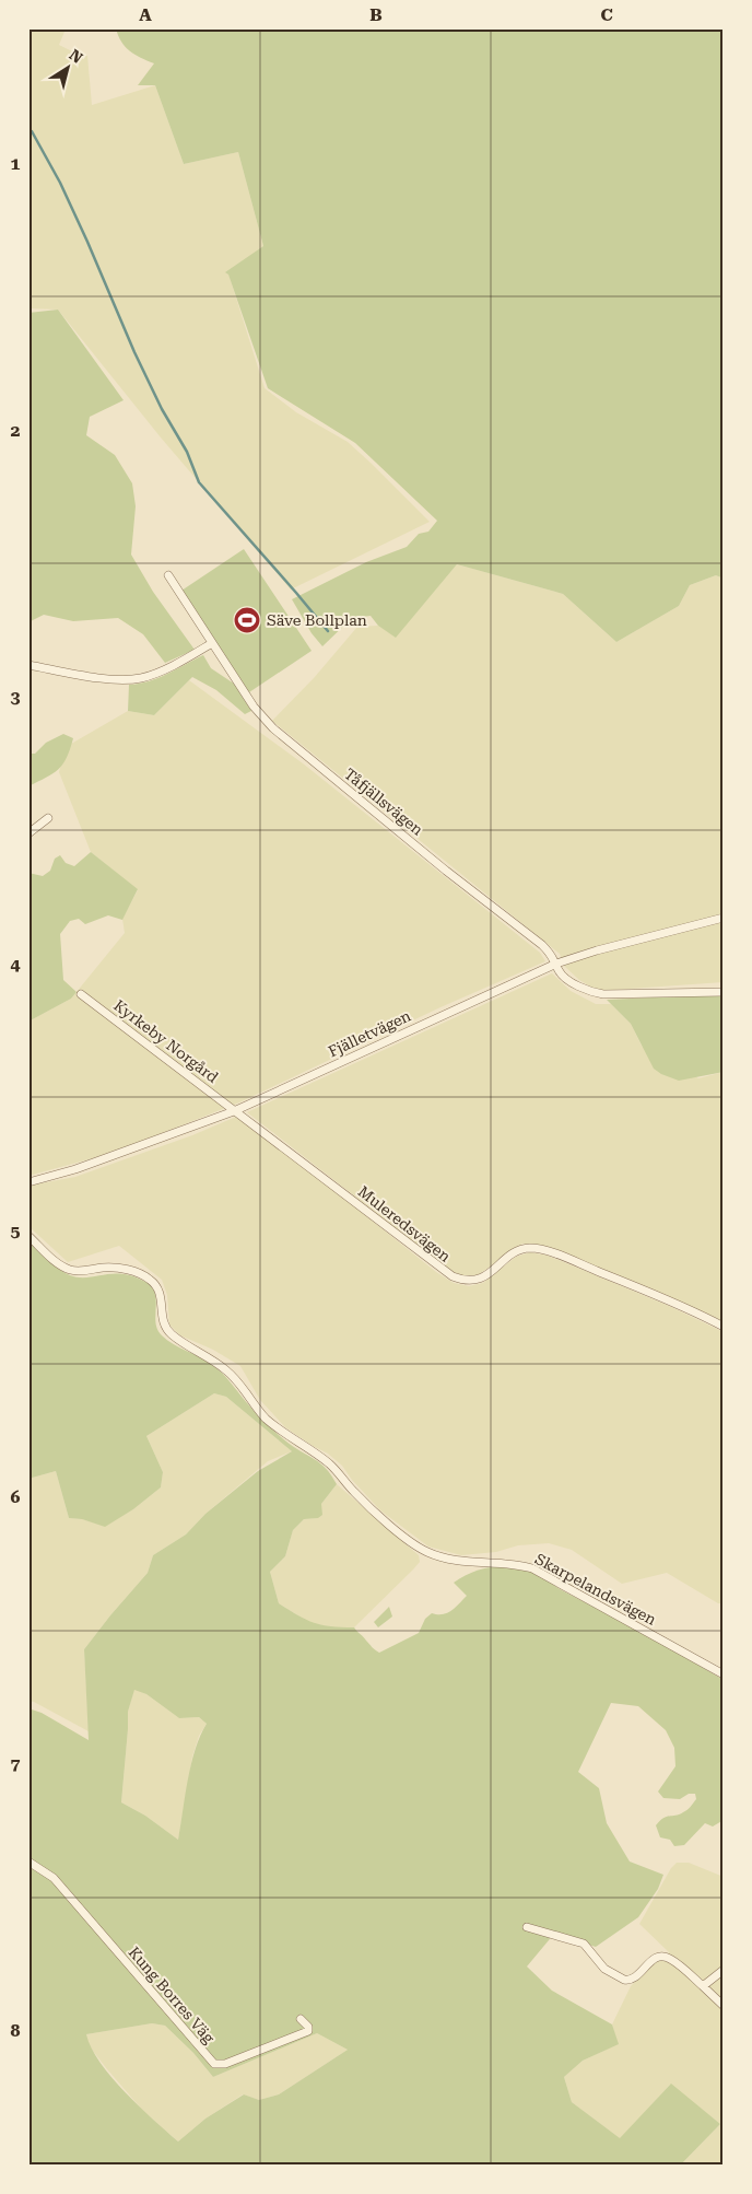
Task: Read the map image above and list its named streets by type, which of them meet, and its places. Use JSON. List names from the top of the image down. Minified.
{"streets":{"street":["Tåfjällsvägen","Fjälletvägen","Kyrkeby Norgård","Muleredsvägen","Skarpelandsvägen","Kung Borres Väg"]},"crossings":[["Tåfjällsvägen","Fjälletvägen"],["Fjälletvägen","Kyrkeby Norgård"],["Fjälletvägen","Muleredsvägen"],["Kyrkeby Norgård","Muleredsvägen"]],"places":{"sports":["Säve Bollplan"]},"north":"top right","grid":{"columns":["A","B","C"],"rows":["1","2","3","4","5","6","7","8"]}}
